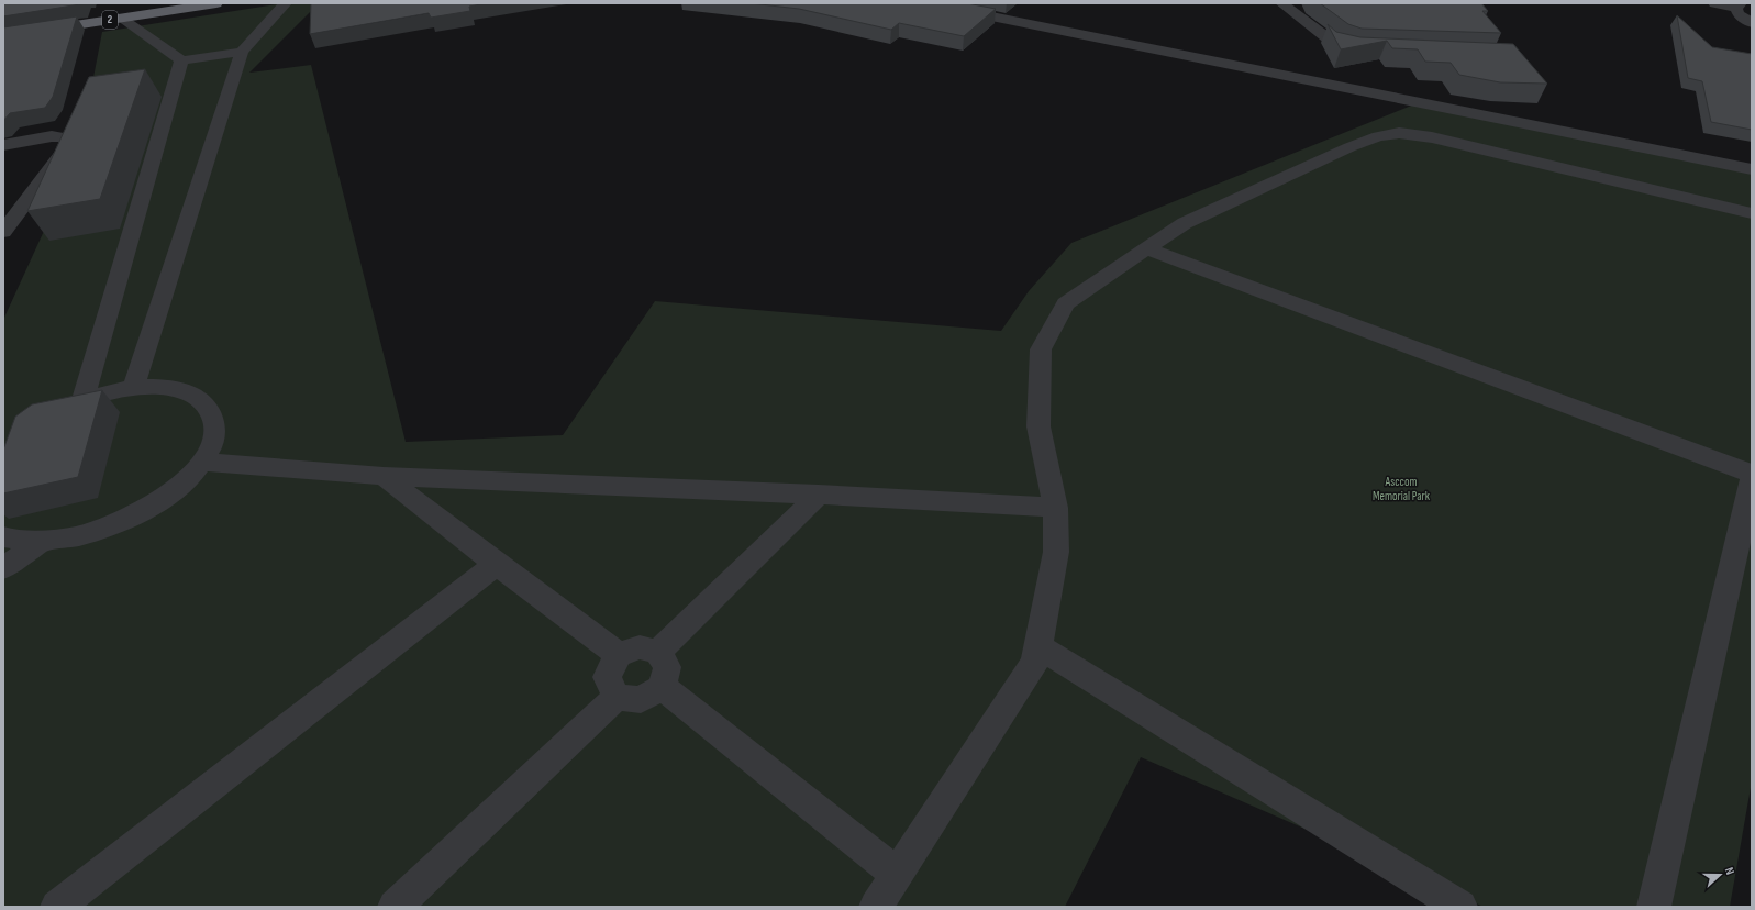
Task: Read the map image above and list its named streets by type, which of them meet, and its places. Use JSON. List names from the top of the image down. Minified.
{"streets":{"highway":["2"]},"parks":["Asccom Memorial Park"],"north":"right"}
